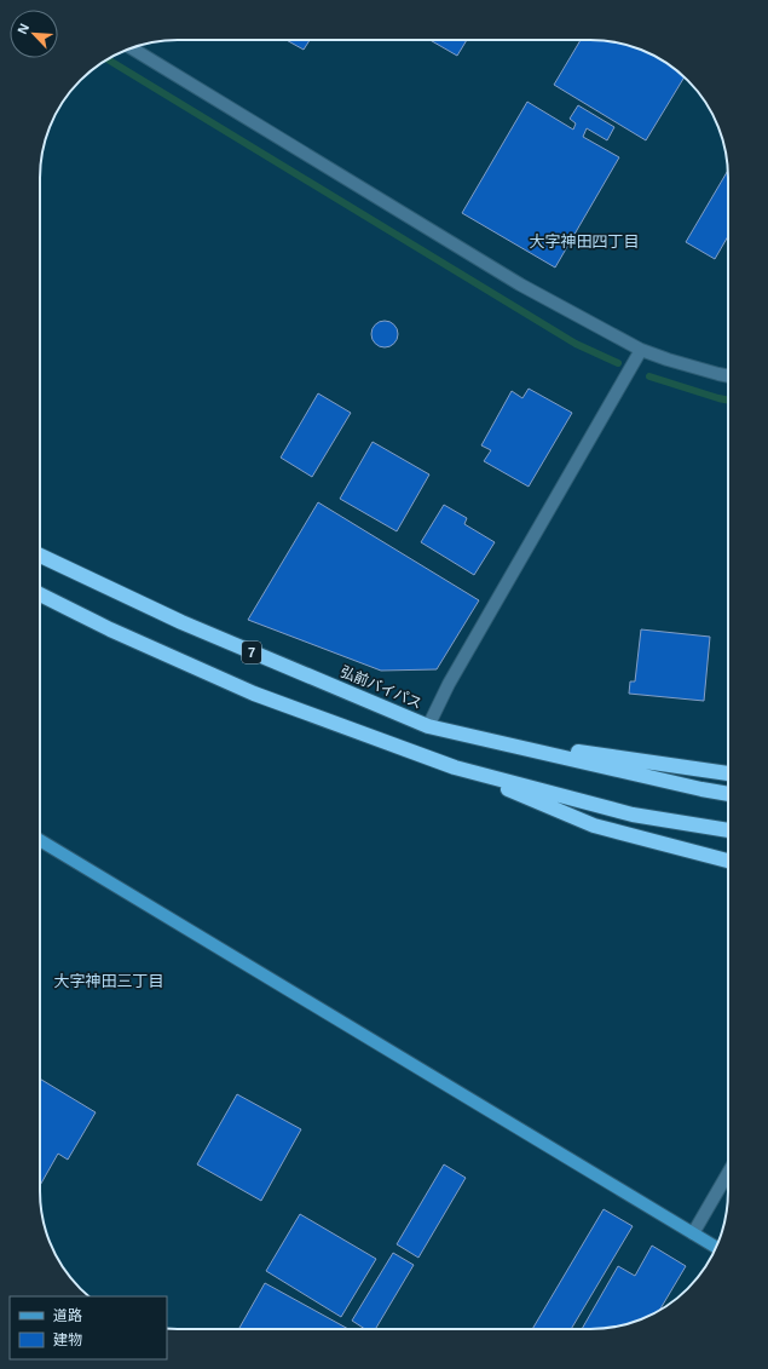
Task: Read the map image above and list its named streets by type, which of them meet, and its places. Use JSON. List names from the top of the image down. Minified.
{"streets":{"highway":["7","弘前バイパス"]},"districts":["大字神田四丁目","大字神田三丁目"],"legend":["道路","建物"],"north":"top left"}
